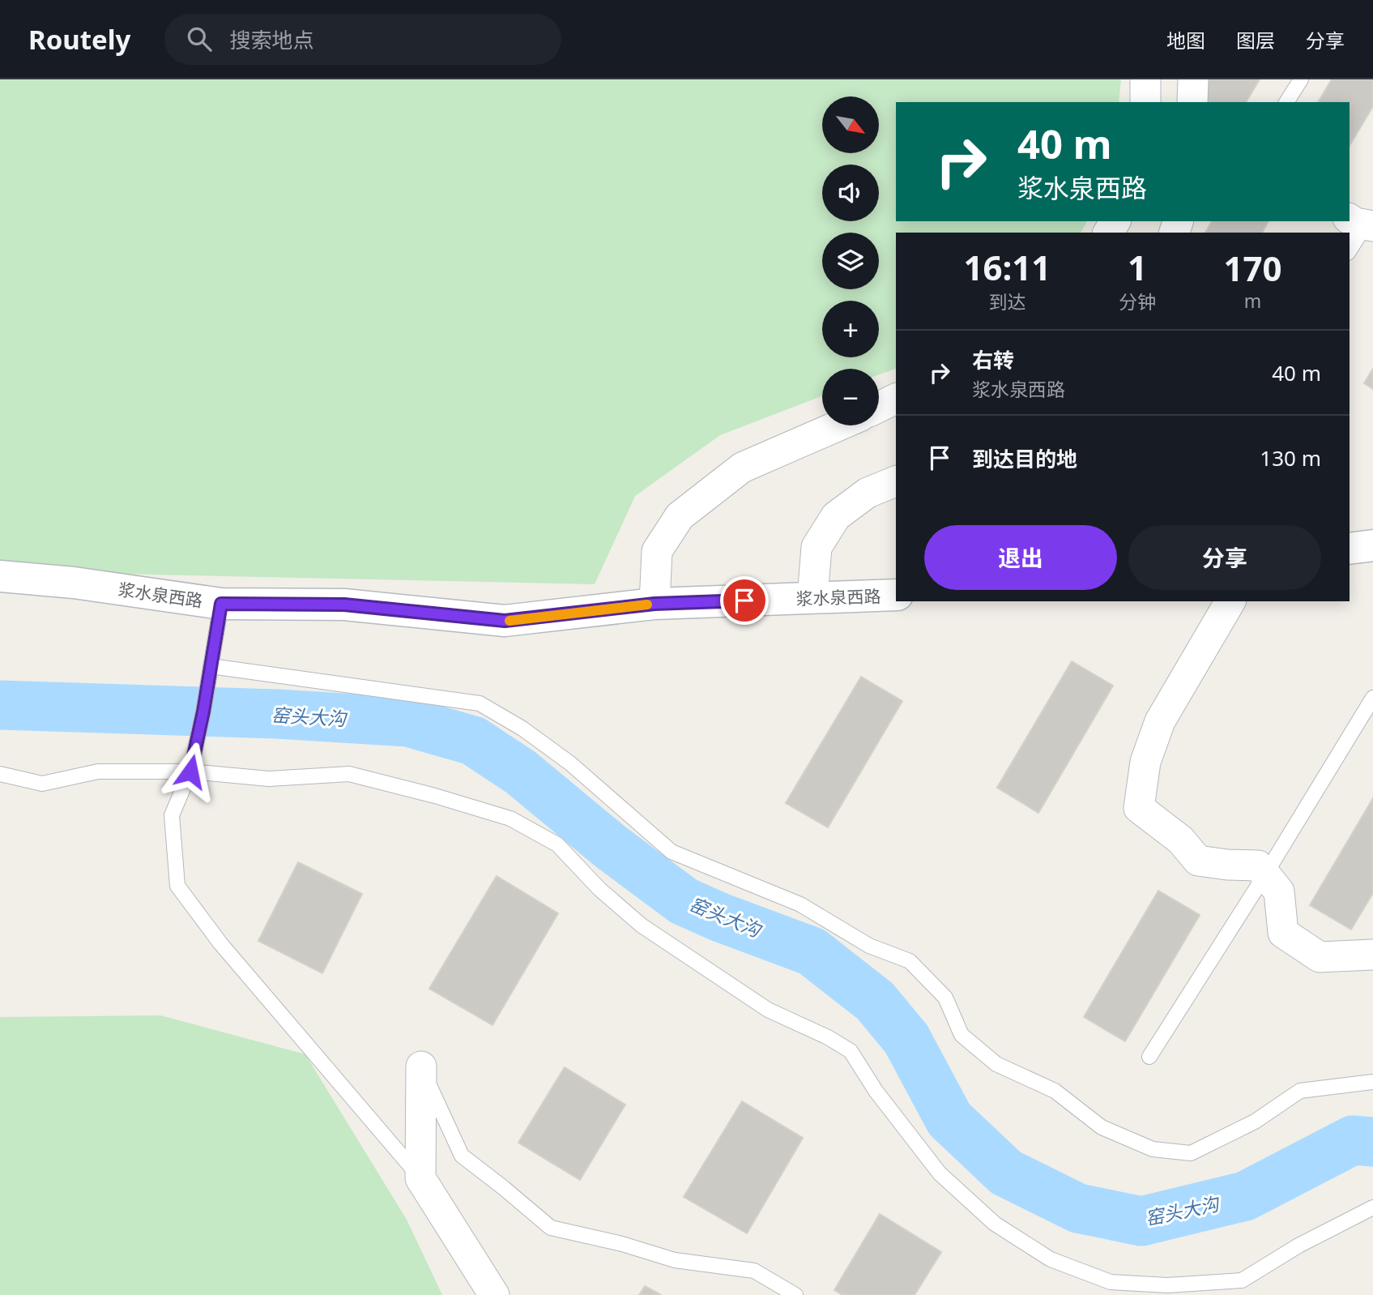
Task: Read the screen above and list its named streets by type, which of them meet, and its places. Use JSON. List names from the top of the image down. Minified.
{"streets":{"street":["浆水泉西路"]},"water":["窑头大沟"],"north":"bottom right","page":{"header":"Routely","search":"搜索地点","nav":["地图","图层","分享"],"map_buttons":["+","−"],"turn":["40 m","浆水泉西路"],"eta":["16:11","到达","1","分钟","170","m"],"list":[{"name":"右转","note":"浆水泉西路","value":"40 m"},{"name":"到达目的地","value":"130 m"}],"buttons":["退出","分享"]}}
